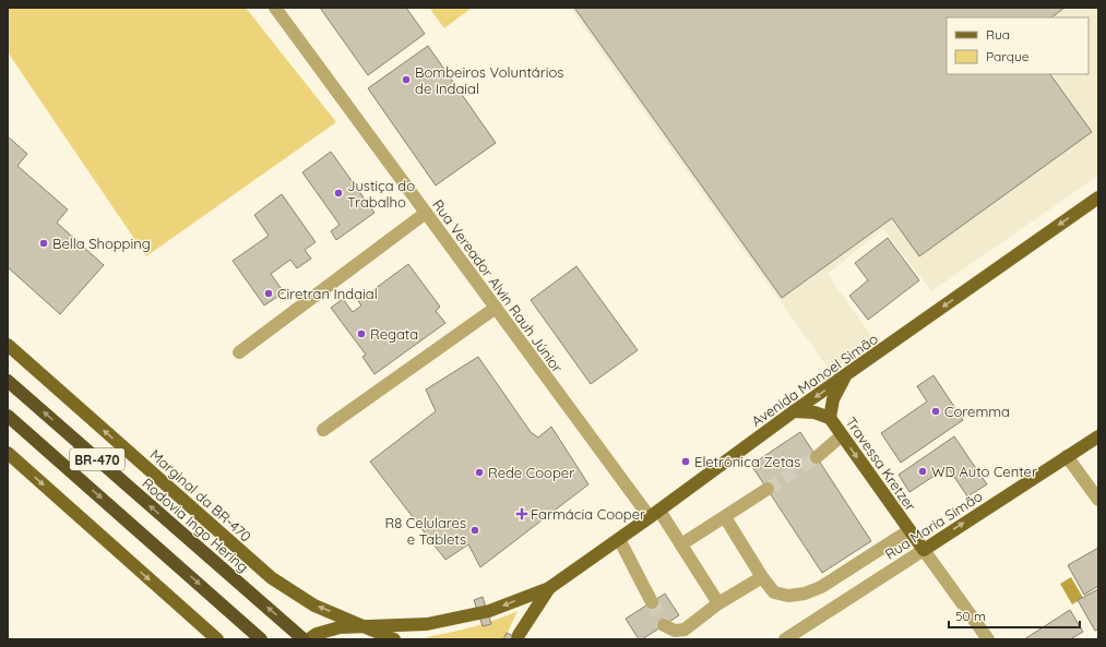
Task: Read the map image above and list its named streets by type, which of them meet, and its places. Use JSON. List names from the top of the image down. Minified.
{"streets":{"highway":["BR-470","Rodovia Ingo Hering"],"main road":["Avenida Manoel Simão","Travessa Kretzer","Marginal da BR-470","Rua Maria Simão"],"street":["Rua Vereador Alvin Rauh Júnior"]},"crossings":[["Rua Vereador Alvin Rauh Júnior","Avenida Manoel Simão"],["Avenida Manoel Simão","Travessa Kretzer"],["Avenida Manoel Simão","Marginal da BR-470"],["Travessa Kretzer","Rua Maria Simão"]],"one_way":["Avenida Manoel Simão","Travessa Kretzer","Rua Maria Simão"],"places":{"other":["Bombeiros Voluntários de Indaial","Justiça do Trabalho","Bella Shopping","Ciretran Indaial","Regata","Coremma","Eletrônica Zetas","WD Auto Center","Rede Cooper","R8 Celulares e Tablets"],"health":["Farmácia Cooper"]},"legend":["Rua","Parque"],"scale_bar":"50 m"}
